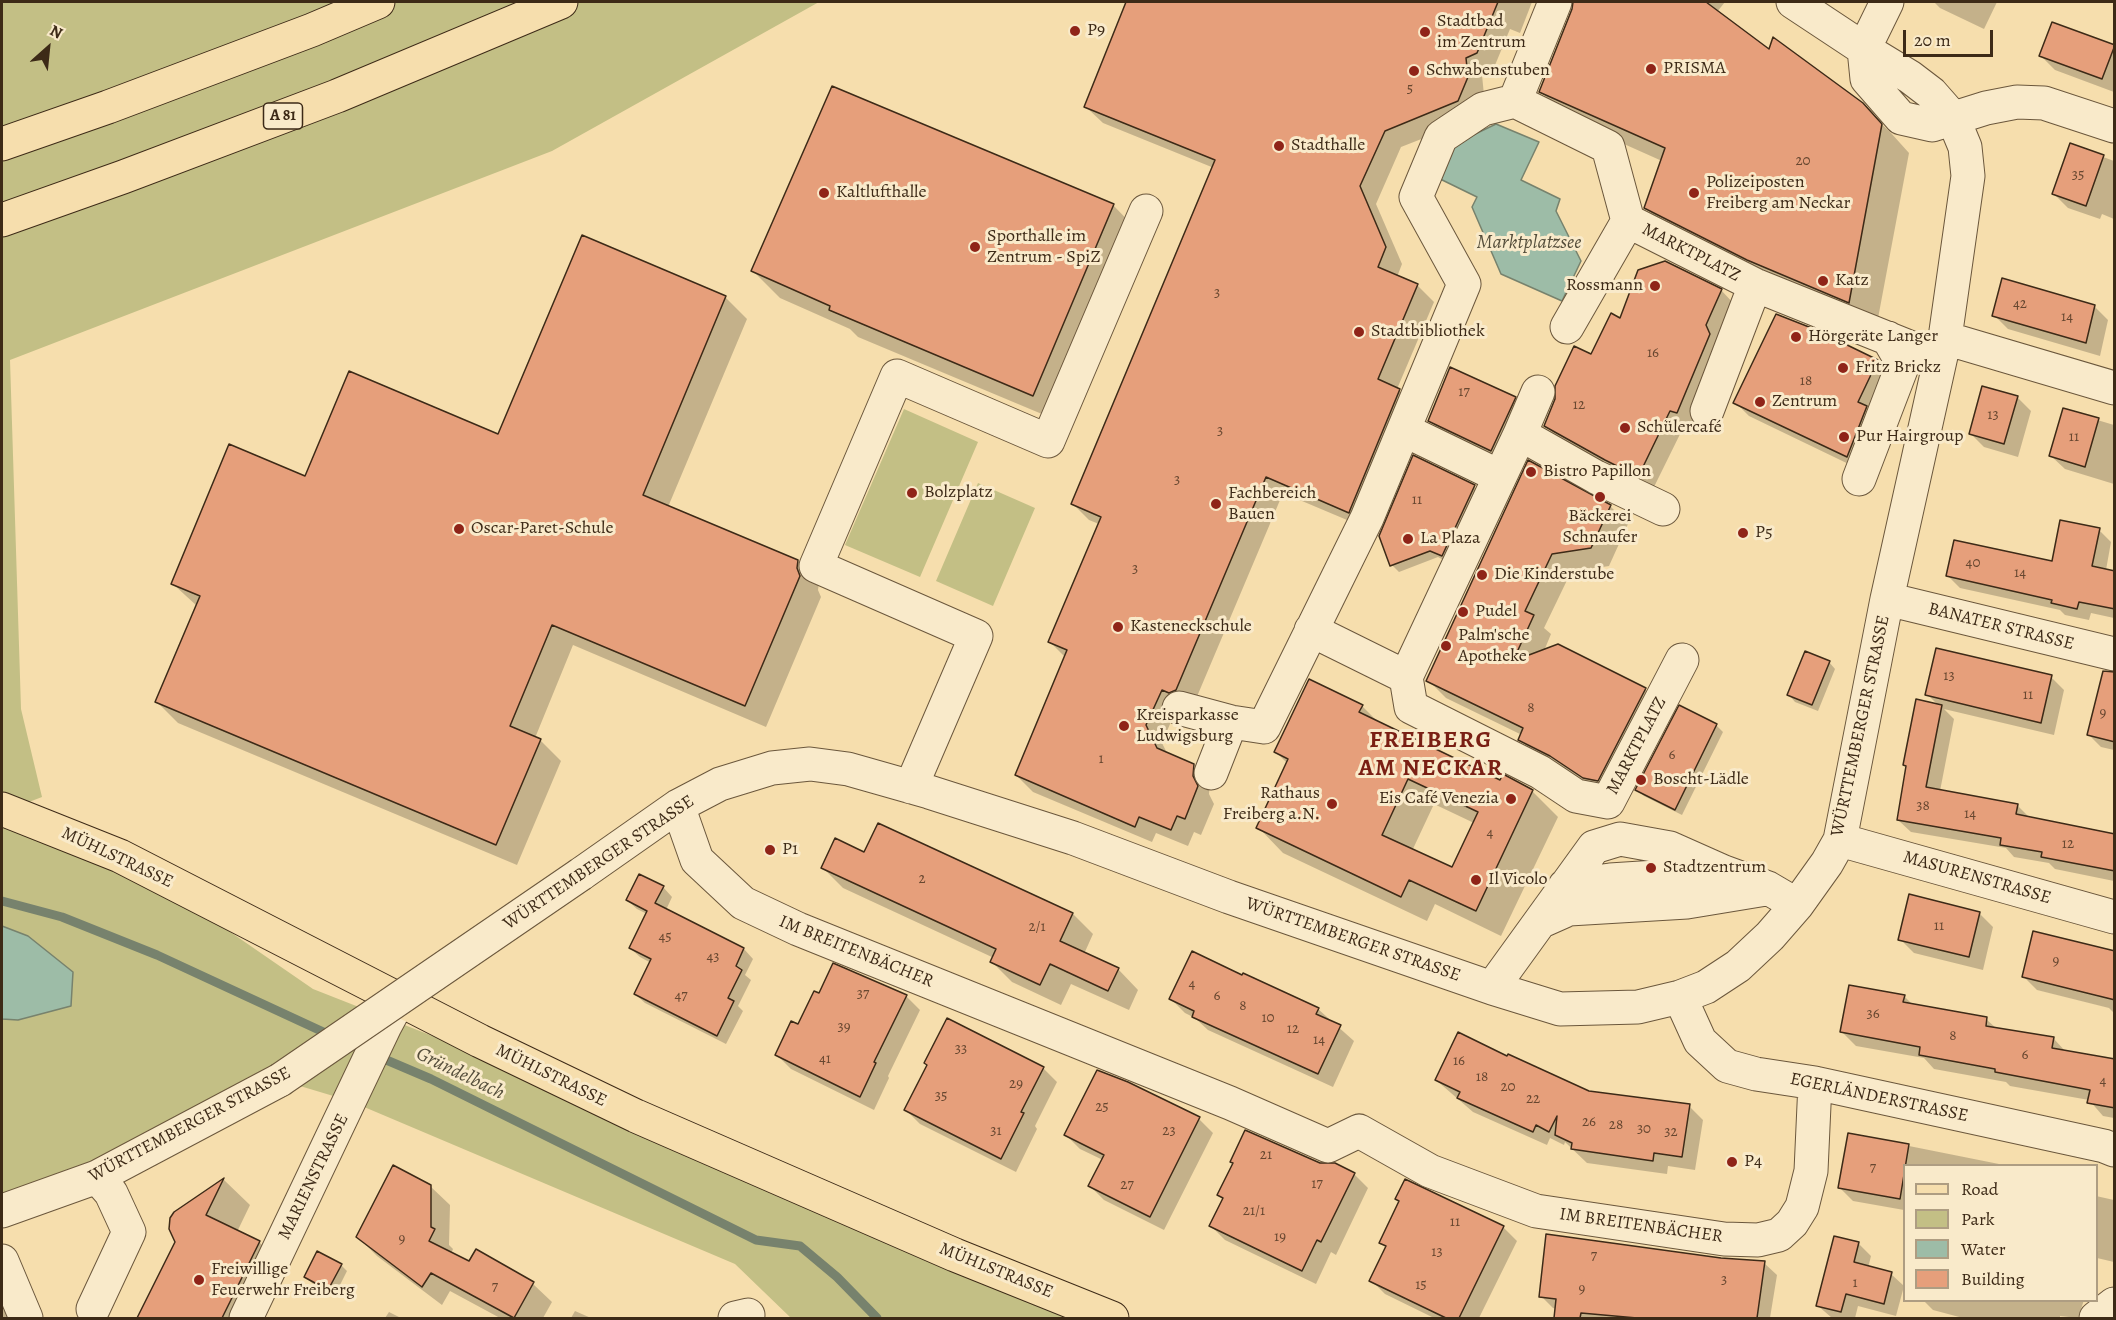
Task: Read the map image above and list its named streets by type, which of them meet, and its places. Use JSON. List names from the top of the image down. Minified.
{"streets":{"main road":["A 81","MÜHLSTRASSE"],"street":["MARKTPLATZ","BANATER STRASSE","WÜRTTEMBERGER STRASSE","MASURENSTRASSE","IM BREITENBÄCHER","EGERLÄNDERSTRASSE","MARIENSTRASSE"]},"crossings":[["MARKTPLATZ","WÜRTTEMBERGER STRASSE"],["BANATER STRASSE","WÜRTTEMBERGER STRASSE"],["WÜRTTEMBERGER STRASSE","MASURENSTRASSE"],["WÜRTTEMBERGER STRASSE","IM BREITENBÄCHER"],["WÜRTTEMBERGER STRASSE","EGERLÄNDERSTRASSE"],["MÜHLSTRASSE","MARIENSTRASSE"],["IM BREITENBÄCHER","EGERLÄNDERSTRASSE"]],"districts":["FREIBERG AM NECKAR"],"water":["Marktplatzsee","Gründelbach"],"places":["P9","Stadtbad im Zentrum","PRISMA","Schwabenstuben","Stadthalle","Kaltlufthalle","Polizeiposten Freiberg am Neckar","Sporthalle im Zentrum - SpiZ","Katz","Rossmann","Stadtbibliothek","Hörgeräte Langer","Fritz Brickz","Zentrum","Schülercafé","Pur Hairgroup","Bistro Papillon","Bolzplatz","Bäckerei Schnaufer","Fachbereich Bauen","Oscar-Paret-Schule","P5","La Plaza","Die Kinderstube","Pudel","Kasteneckschule","Palm'sche Apotheke","Kreisparkasse Ludwigsburg","Boscht-Lädle","Eis Café Venezia","Rathaus Freiberg a.N.","P1","Stadtzentrum","Il Vicolo","P4","Freiwillige Feuerwehr Freiberg"],"house_numbers":["5","20","35","3","42","14","16","18","17","12","13","3","11","3","11","40","3","14","13","11","8","9","6","1","38","14","4","12","2","11","2/1","45","43","9","4","37","47","6","8","36","10","39","12","8","14","33","6","41","16","18","4","29","20","35","22","25","26","28","30","31","23","32","21","7","17","27","21/1","11","19","9","13","7","3","1","15","7","9"],"legend":["Road","Park","Water","Building"],"scale_bar":"20 m","north":"top right"}
